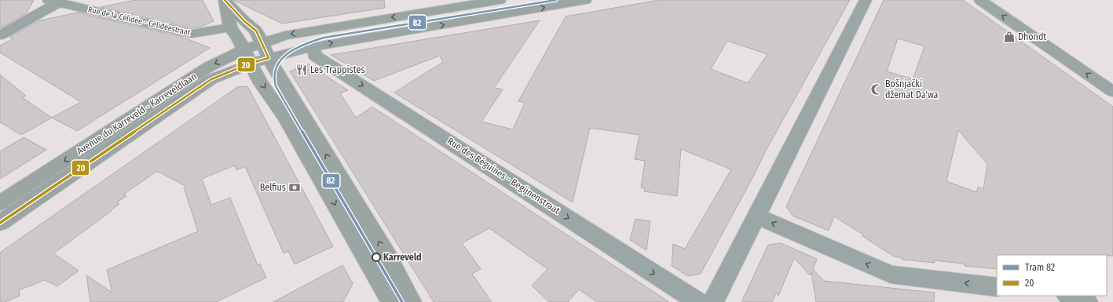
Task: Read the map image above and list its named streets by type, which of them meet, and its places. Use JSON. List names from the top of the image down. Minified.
{"streets":{"street":["Rue de la Célidée - Célidéestraat","Avenue du Karreveld - Karreveldlaan","Rue des Béguines - Begijnenstraat"]},"crossings":[["Avenue du Karreveld - Karreveldlaan","Rue des Béguines - Begijnenstraat"]],"places":{"shop":["Dhondt"],"restaurant":["Les Trappistes"],"mosque":["Bošnjački džemat Da'wa"],"bank":["Belfius"],"other":["Karreveld"]},"lines":["tram line 82","transit line 20"],"legend":["Tram 82","20"]}
